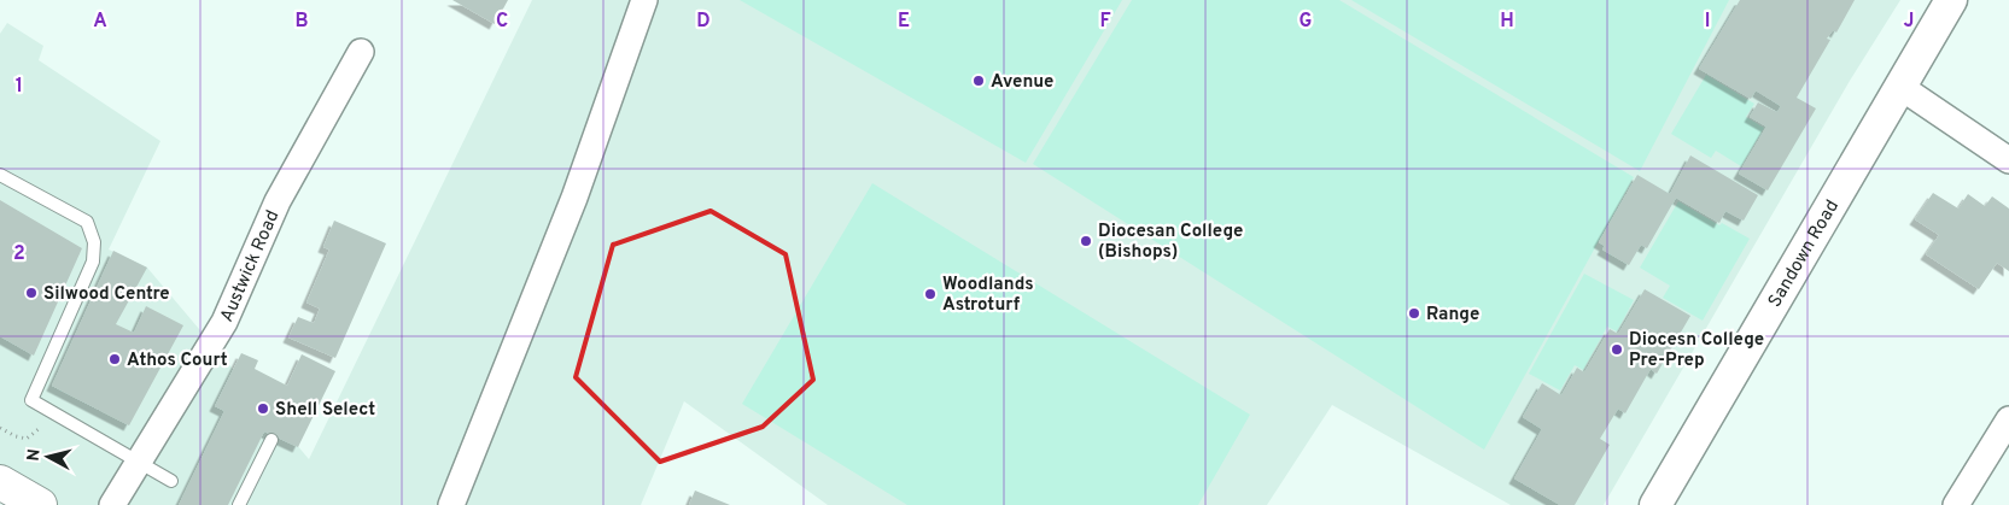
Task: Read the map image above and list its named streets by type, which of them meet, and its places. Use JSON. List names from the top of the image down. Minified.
{"streets":{"street":["Sandown Road","Austwick Road"]},"places":["Avenue","Diocesan College (Bishops)","Silwood Centre","Woodlands Astroturf","Range","Diocesn College Pre-Prep","Athos Court","Shell Select"],"north":"left","grid":{"columns":["A","B","C","D","E","F","G","H","I","J"],"rows":["1","2"]}}
